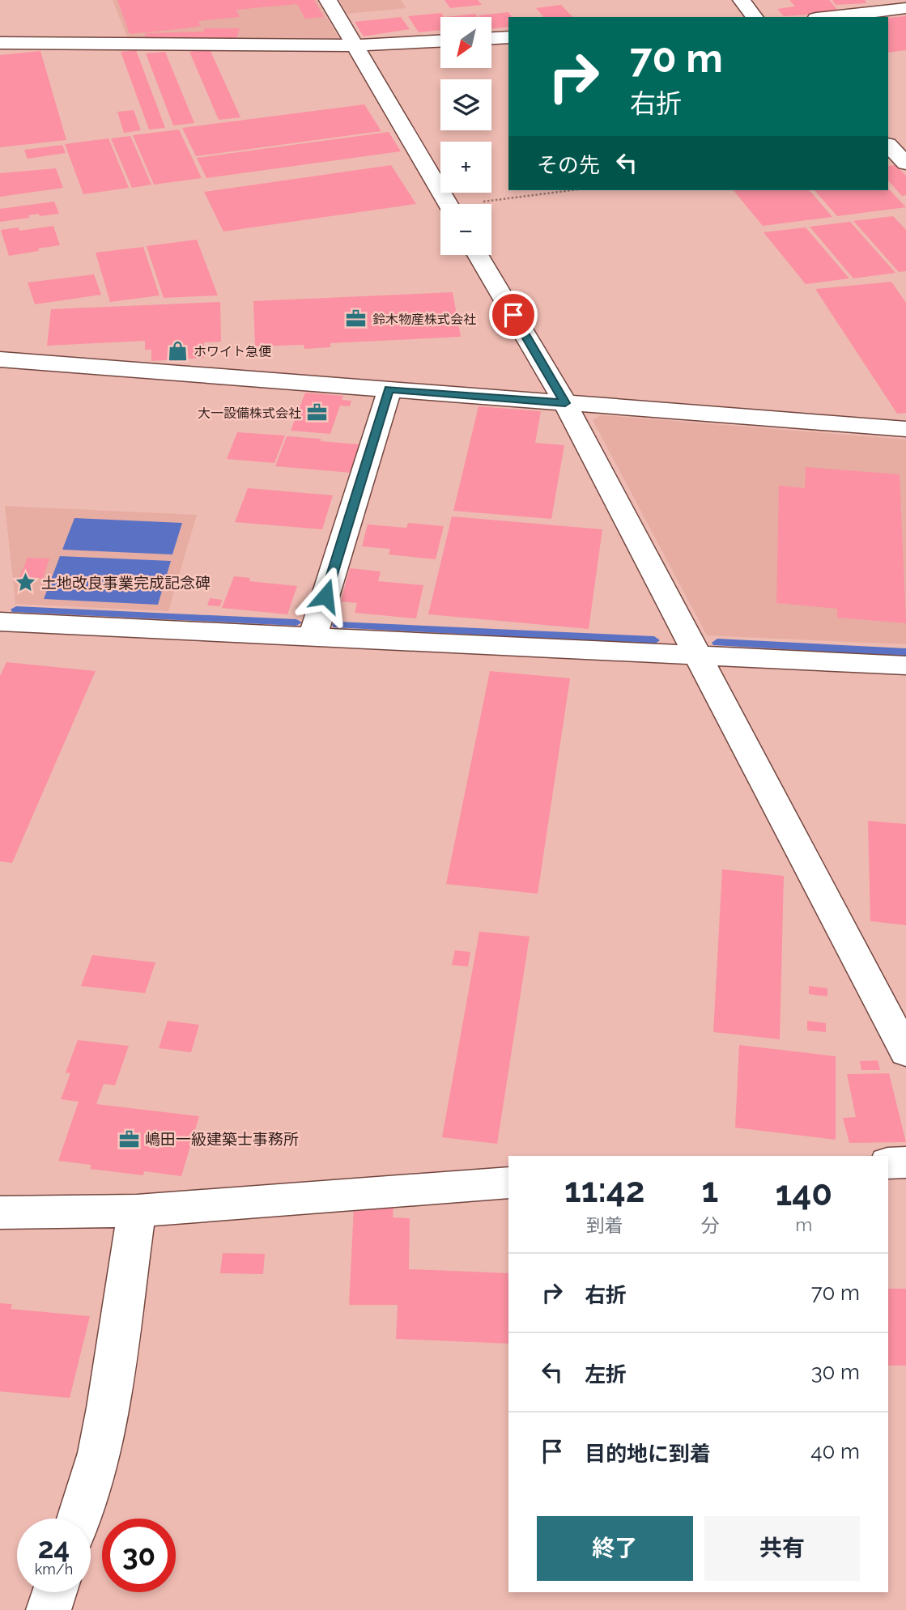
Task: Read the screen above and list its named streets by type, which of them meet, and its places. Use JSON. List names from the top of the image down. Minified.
{"places":{"office":["鈴木物産株式会社","大一設備株式会社","嶋田一級建築士事務所"],"shop":["ホワイト急便"],"place":["土地改良事業完成記念碑"]},"north":"bottom left","page":{"map_buttons":["+","−"],"turn":["70 m","右折"],"then":"その先","eta":["11:42","到着","1","分","140","m"],"list":[{"name":"右折","value":"70 m"},{"name":"左折","value":"30 m"},{"name":"目的地に到着","value":"40 m"}],"buttons":["終了","共有"],"speed":"24 km/h","limit":"30"}}
